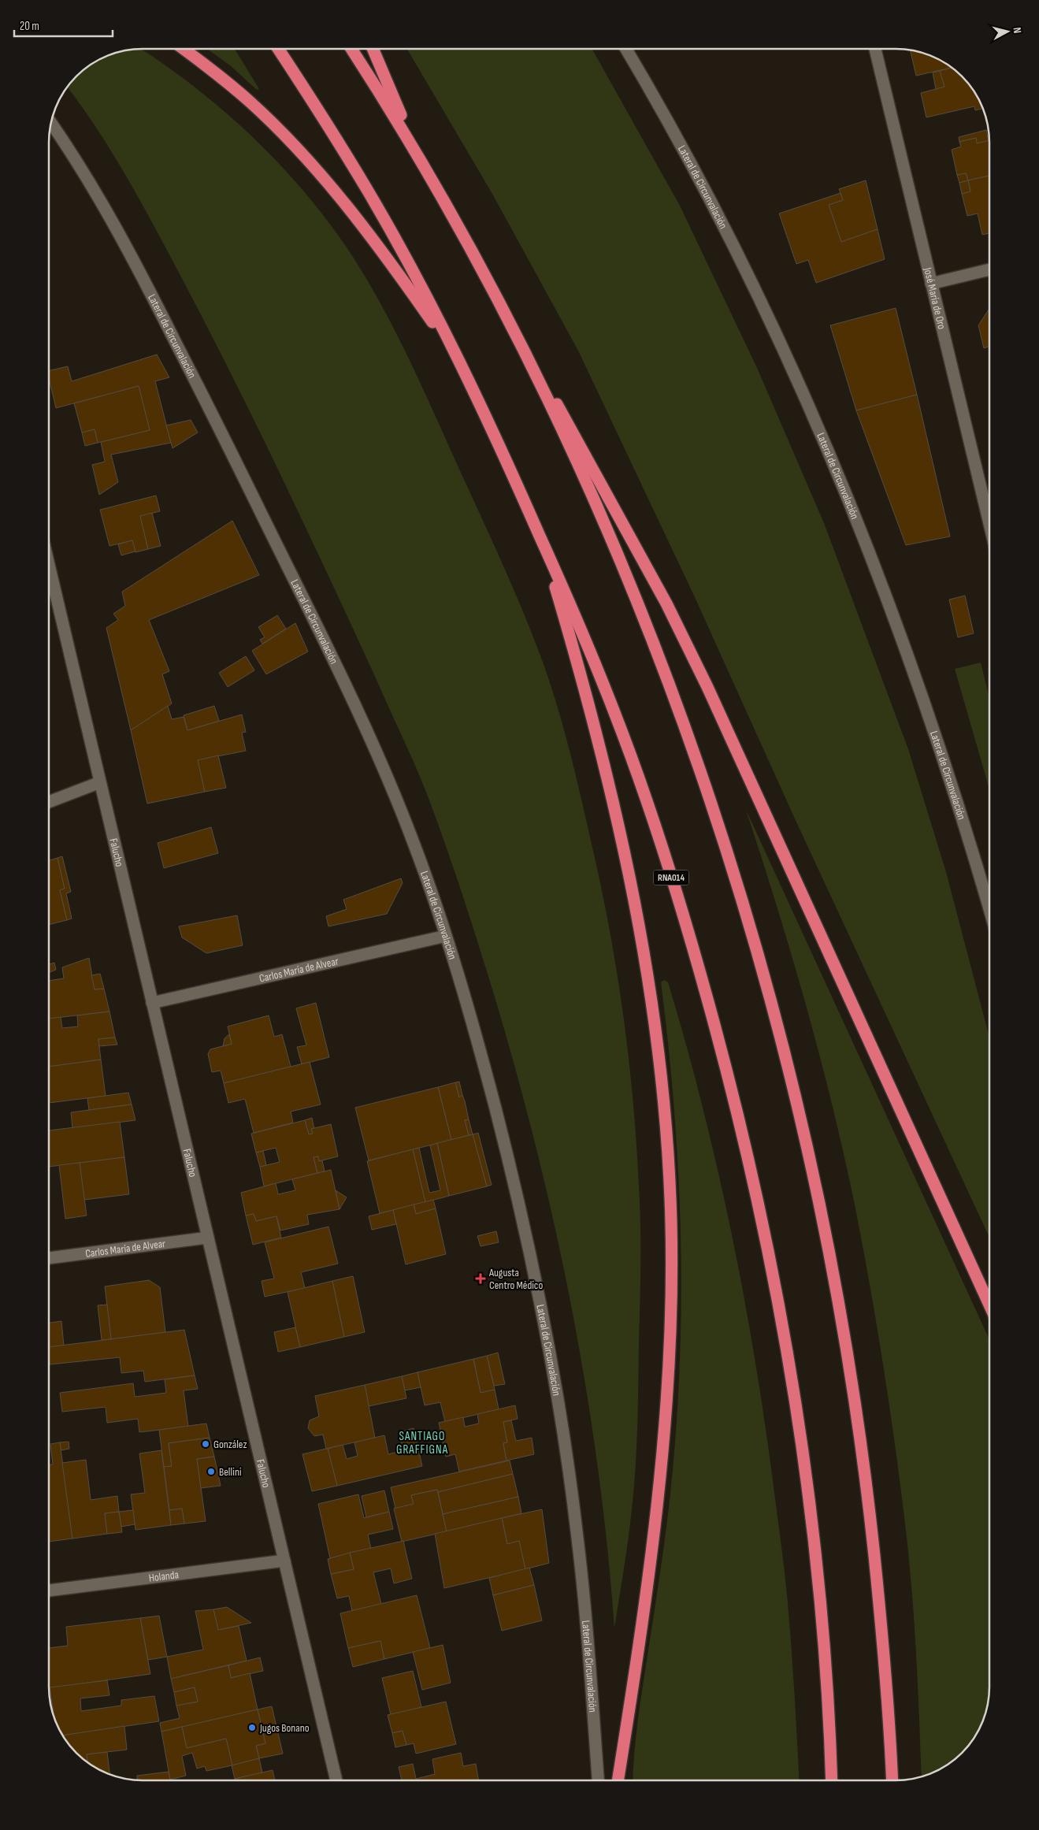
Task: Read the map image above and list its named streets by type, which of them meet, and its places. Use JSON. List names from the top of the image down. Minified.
{"streets":{"highway":["RNA014"],"street":["Lateral de Circunvalación","José María de Oro","Falucho","Carlos María de Alvear","Holanda"]},"crossings":[["Lateral de Circunvalación","Carlos María de Alvear"],["Falucho","Carlos María de Alvear"],["Falucho","Holanda"]],"districts":["SANTIAGO GRAFFIGNA"],"places":{"health":["Augusta Centro Médico"],"other":["González","Bellini","Jugos Bonano"]},"scale_bar":"20 m","north":"right"}
